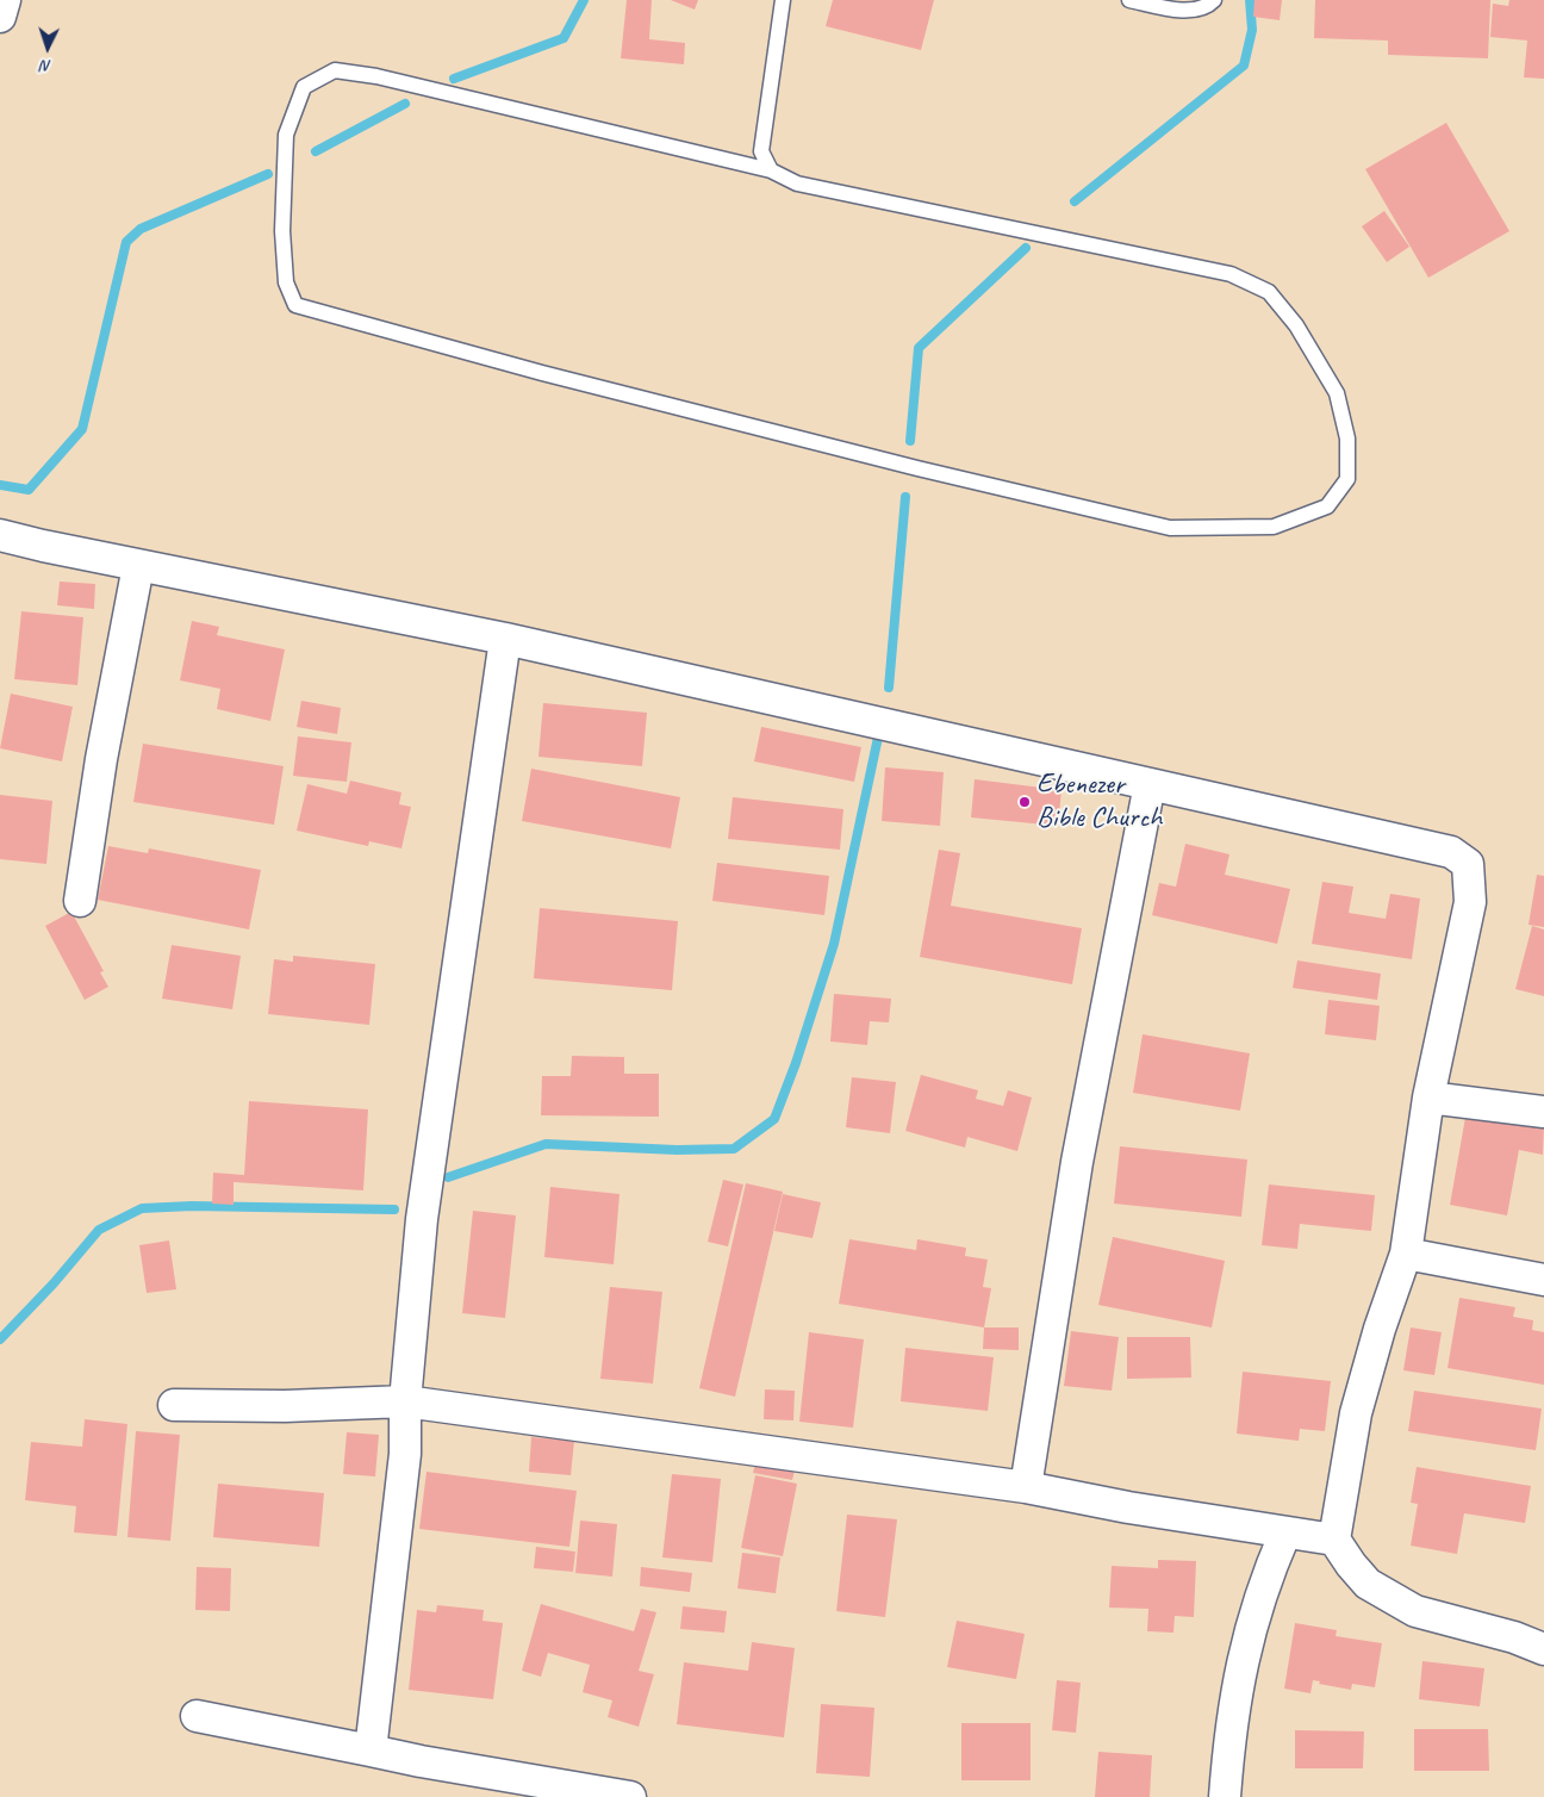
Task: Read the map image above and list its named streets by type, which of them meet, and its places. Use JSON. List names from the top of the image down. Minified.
{"places":["Ebenezer Bible Church"],"north":"bottom"}
